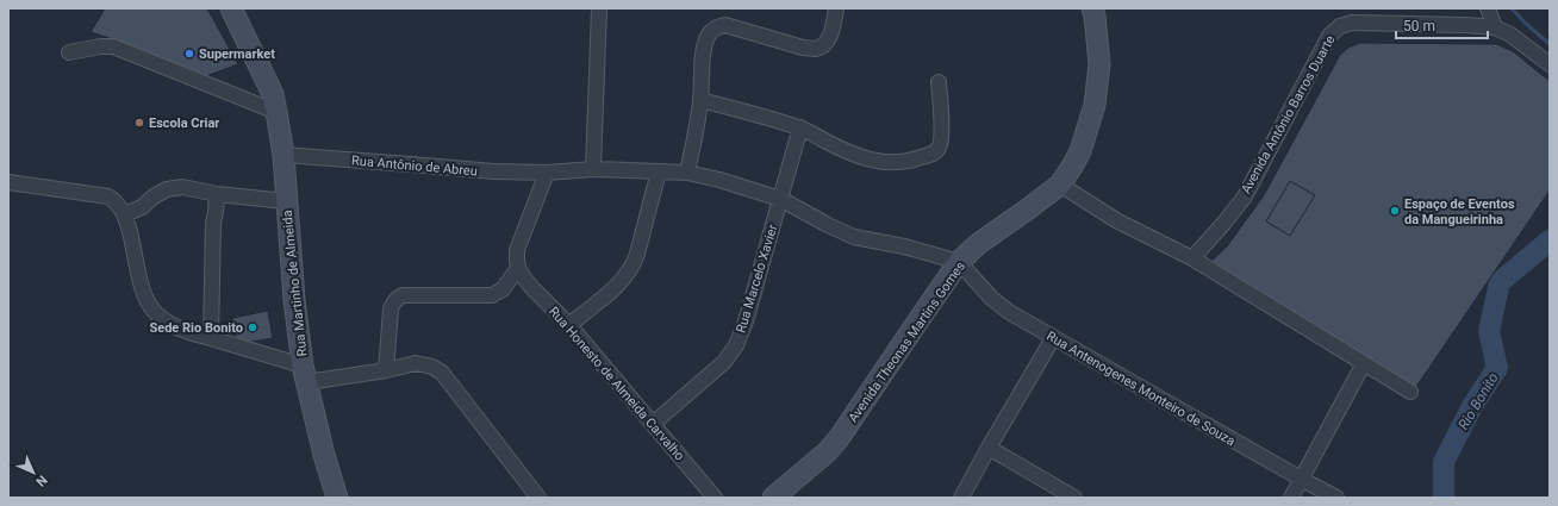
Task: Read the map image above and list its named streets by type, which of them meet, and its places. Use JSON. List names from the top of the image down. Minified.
{"streets":{"street":["Avenida Antônio Barros Duarte","Rua Antônio de Abreu","Rua Marcelo Xavier","Rua Martinho de Almeida","Avenida Theonas Martins Gomes","Rua Honesto de Almeida Carvalho","Rua Antenogenes Monteiro de Souza"]},"crossings":[["Rua Antônio de Abreu","Rua Marcelo Xavier"],["Rua Antônio de Abreu","Rua Martinho de Almeida"],["Rua Antônio de Abreu","Avenida Theonas Martins Gomes"],["Rua Antônio de Abreu","Rua Antenogenes Monteiro de Souza"],["Rua Marcelo Xavier","Rua Honesto de Almeida Carvalho"],["Avenida Theonas Martins Gomes","Rua Antenogenes Monteiro de Souza"]],"water":["Rio Bonito"],"places":["Supermarket","Escola Criar","Espaço de Eventos da Mangueirinha","Sede Rio Bonito"],"scale_bar":"50 m","north":"bottom right"}
